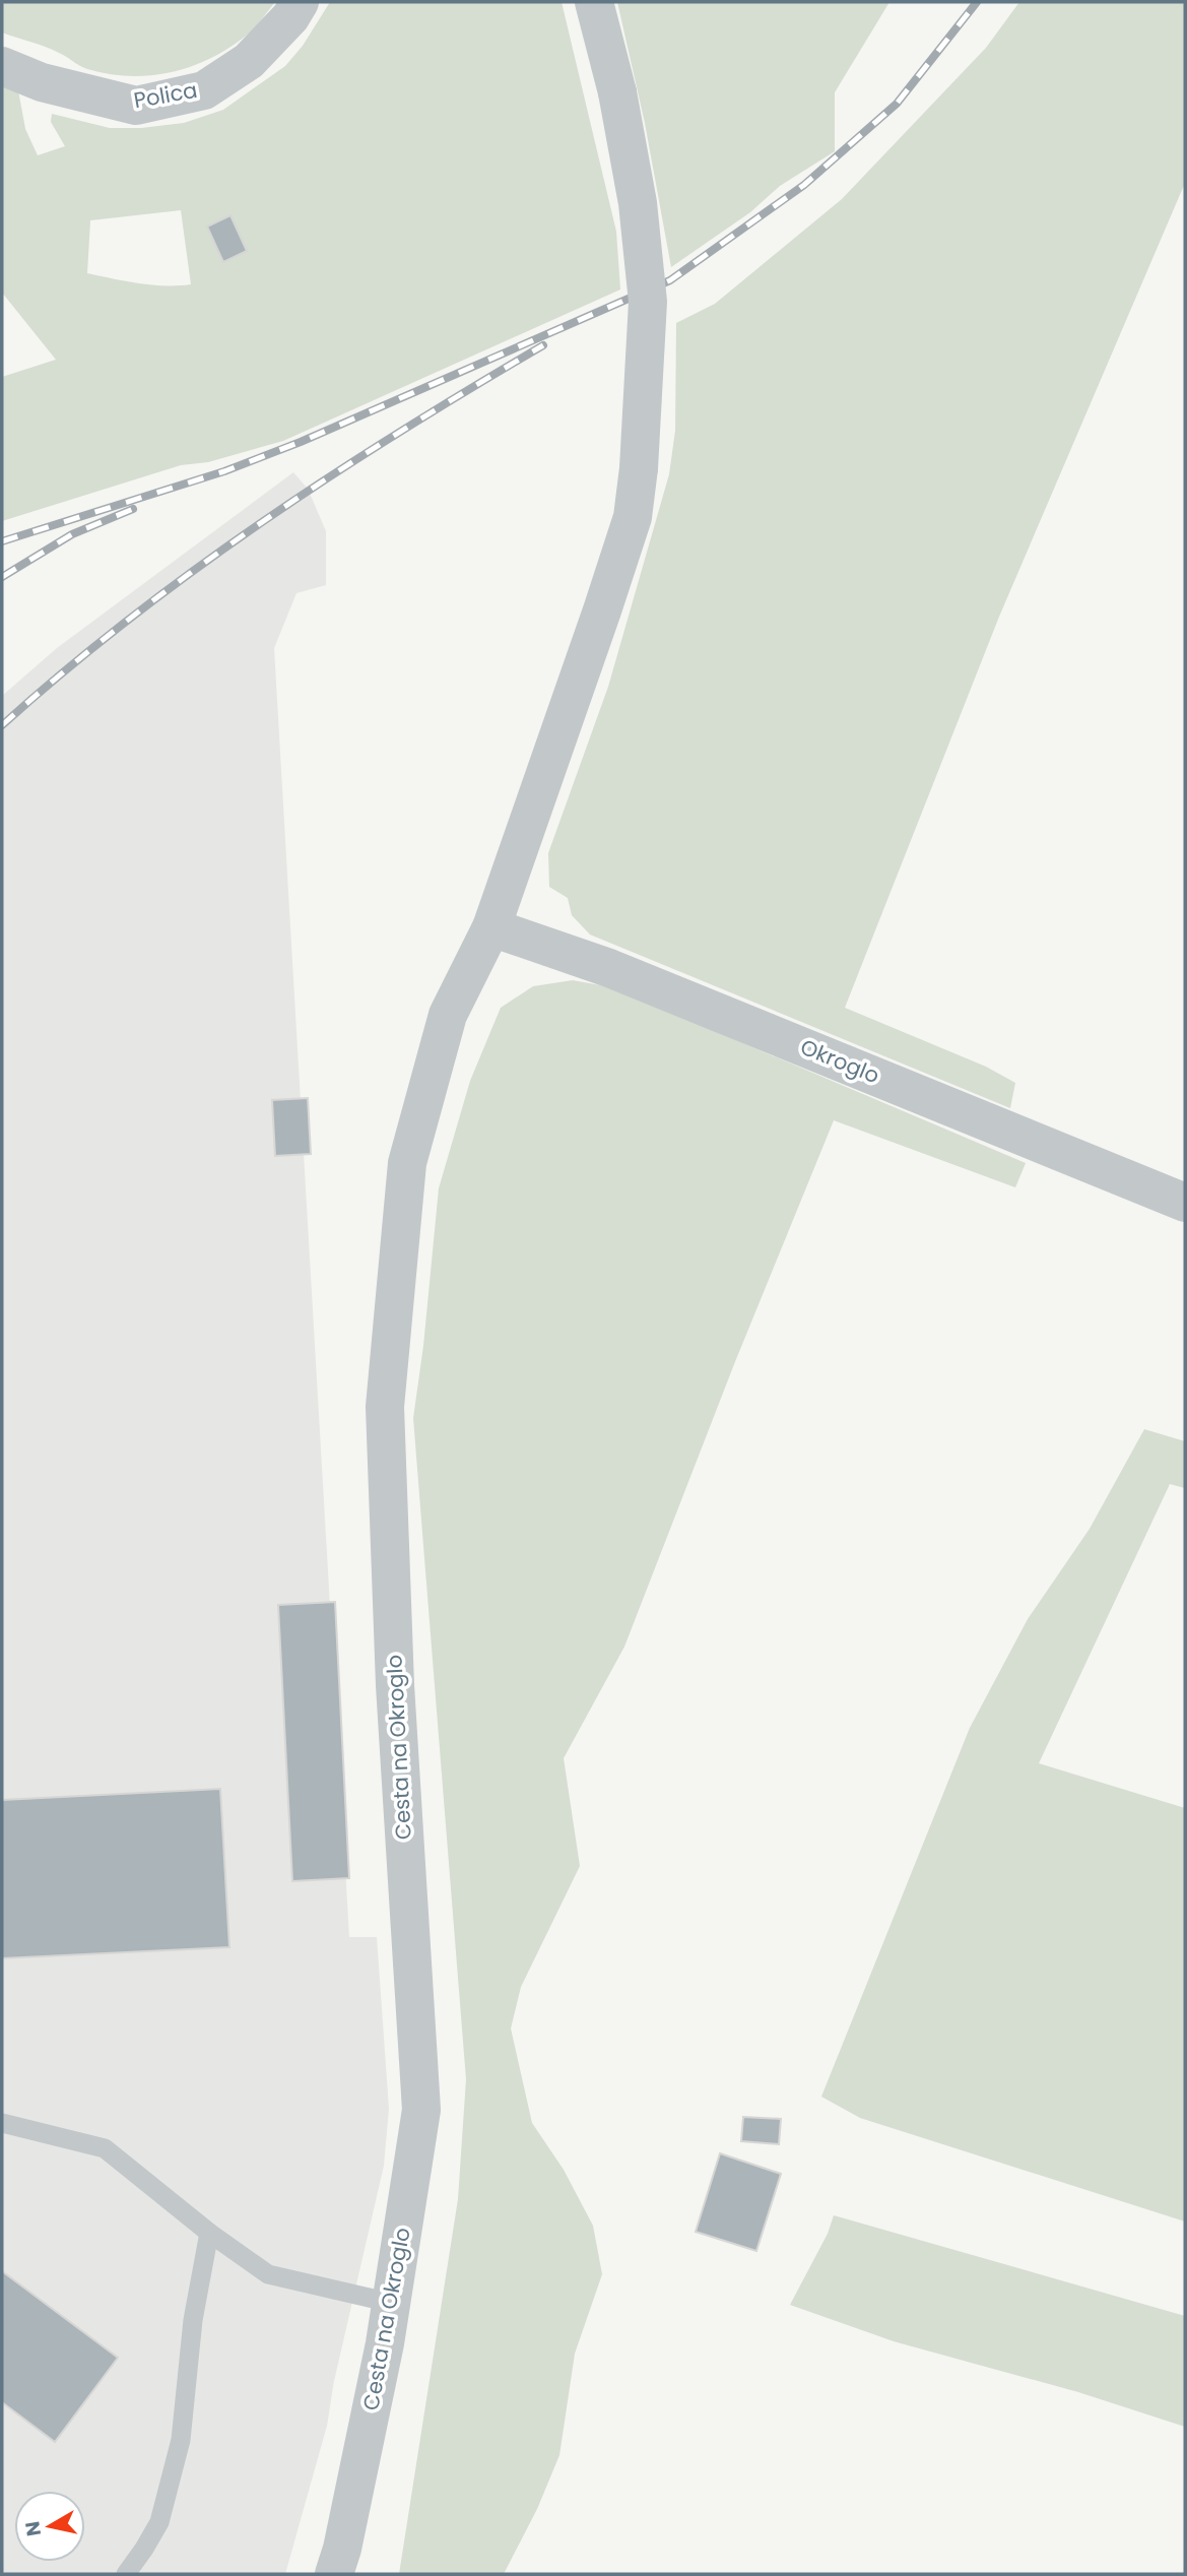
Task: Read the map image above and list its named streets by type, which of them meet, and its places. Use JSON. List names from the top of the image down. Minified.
{"streets":{"street":["Polica","Okroglo","Cesta na Okroglo"]},"crossings":[["Okroglo","Cesta na Okroglo"]],"north":"left"}
